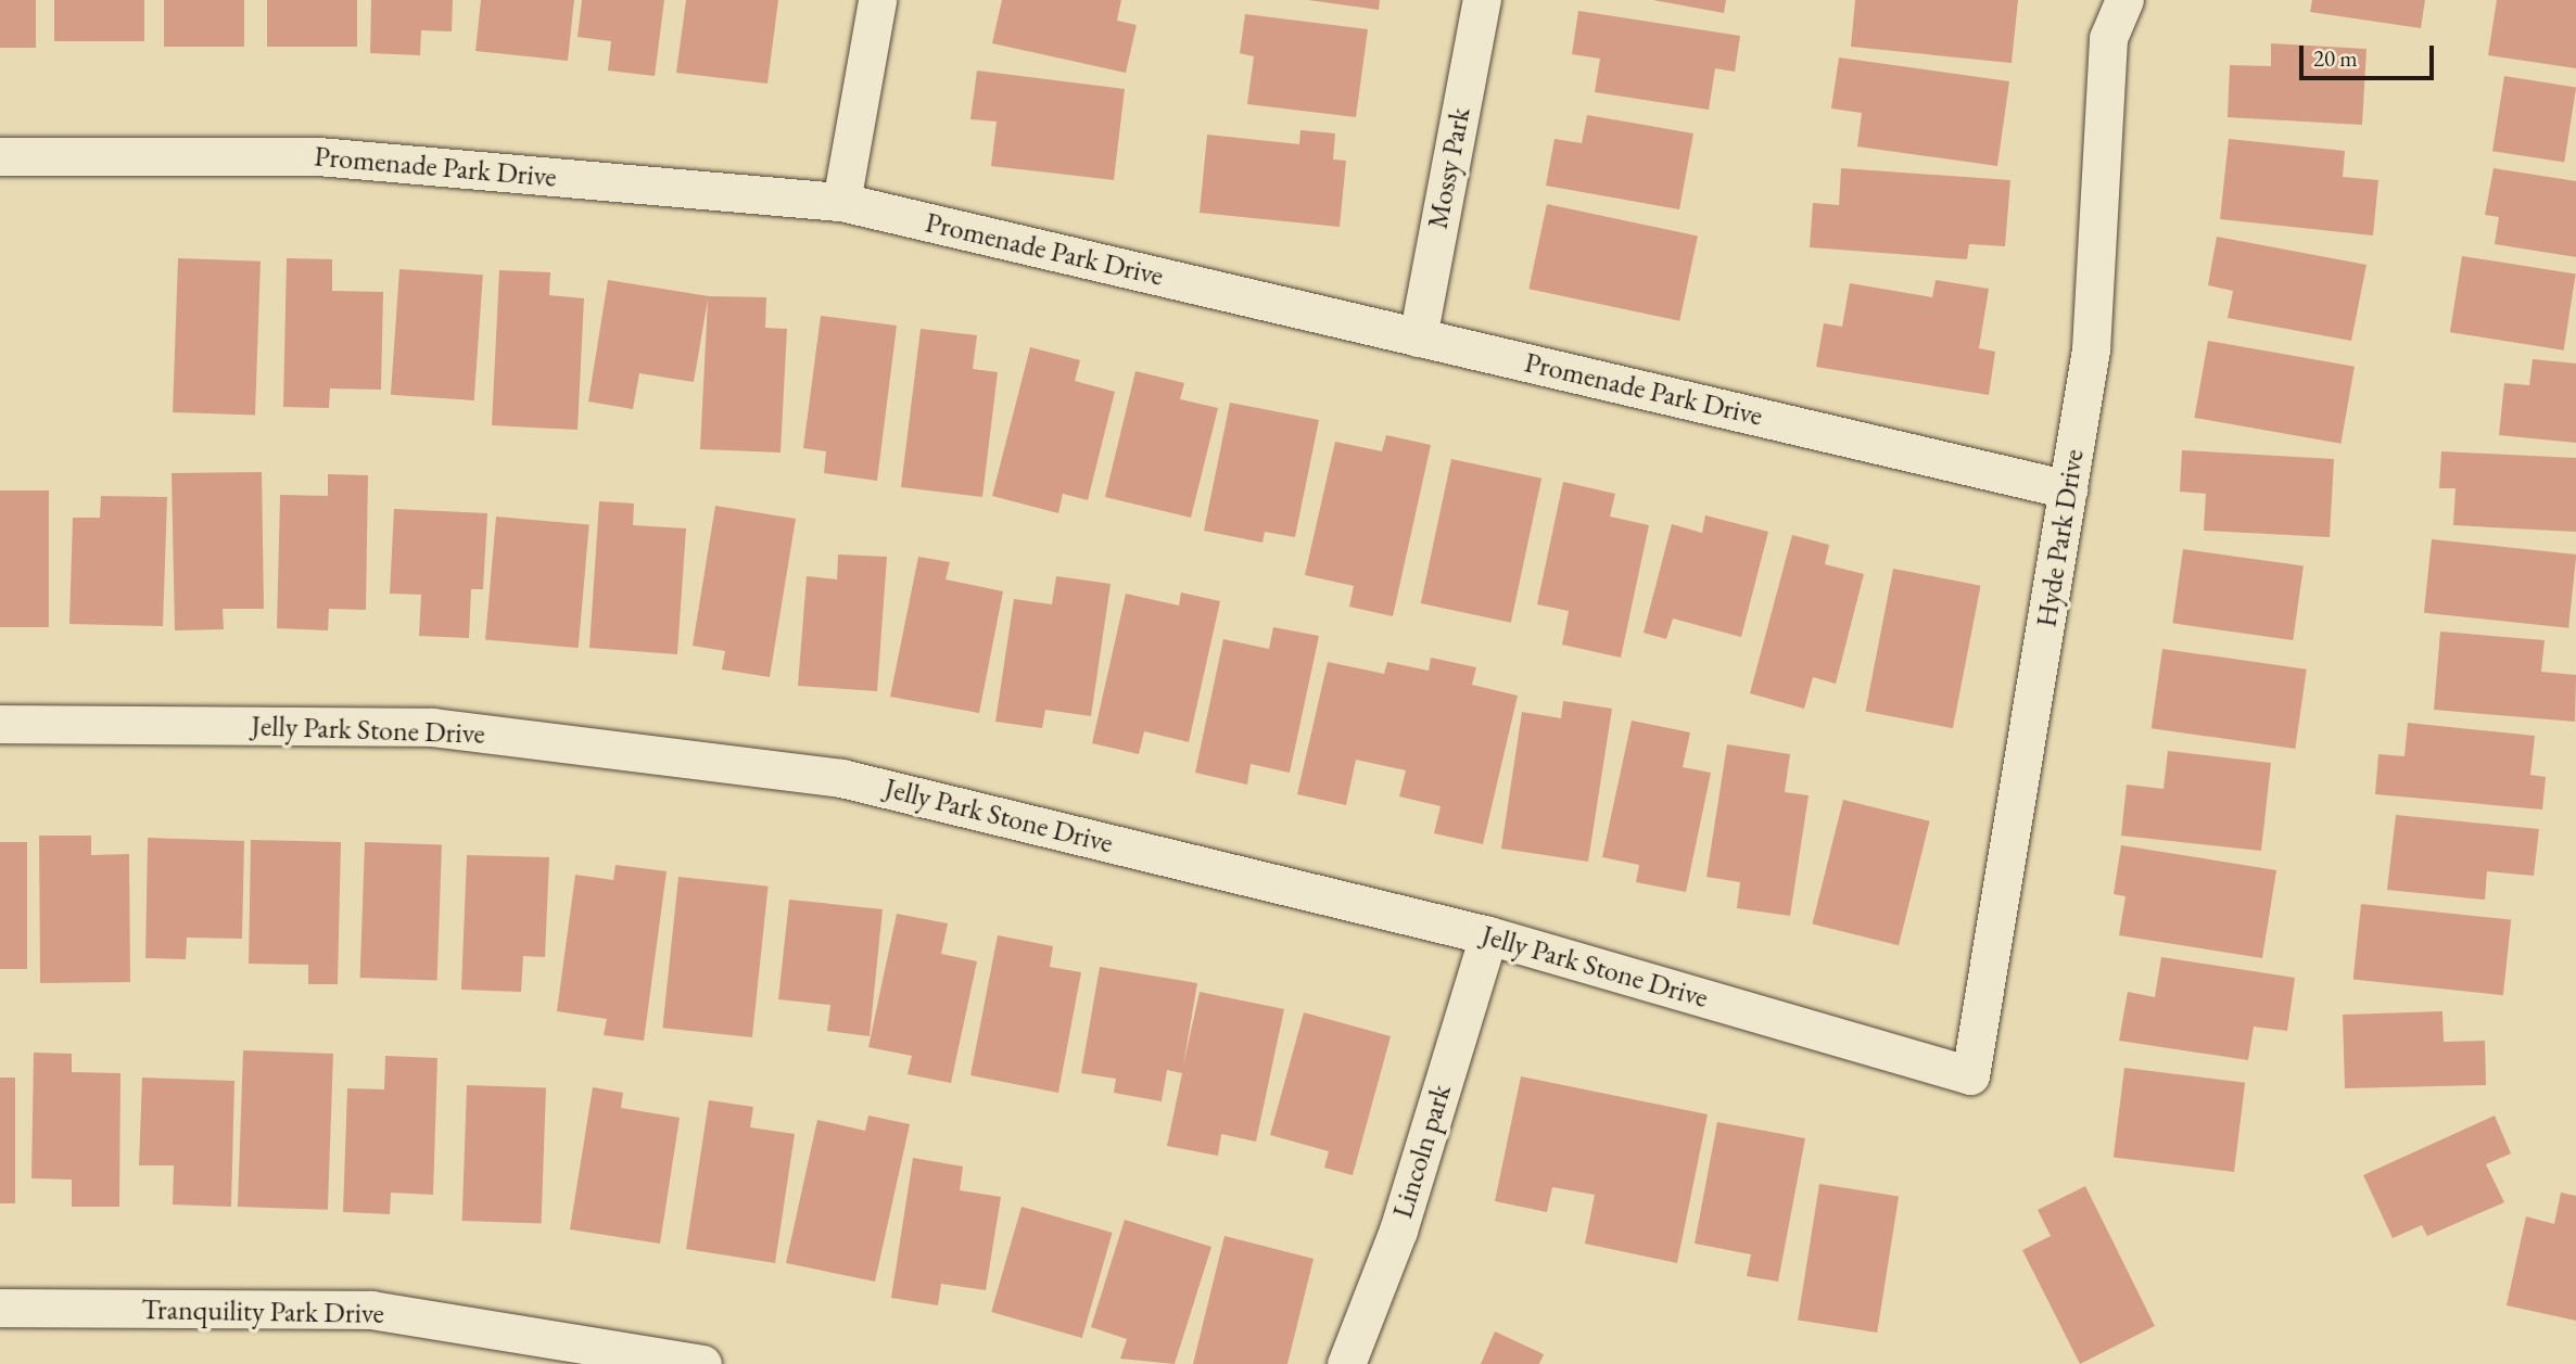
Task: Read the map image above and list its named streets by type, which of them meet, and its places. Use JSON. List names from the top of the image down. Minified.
{"streets":{"street":["Promenade Park Drive","Mossy Park","Hyde Park Drive","Jelly Park Stone Drive","Lincoln park","Tranquility Park Drive"]},"crossings":[["Promenade Park Drive","Mossy Park"],["Promenade Park Drive","Hyde Park Drive"],["Hyde Park Drive","Jelly Park Stone Drive"],["Jelly Park Stone Drive","Lincoln park"]],"scale_bar":"20 m"}
